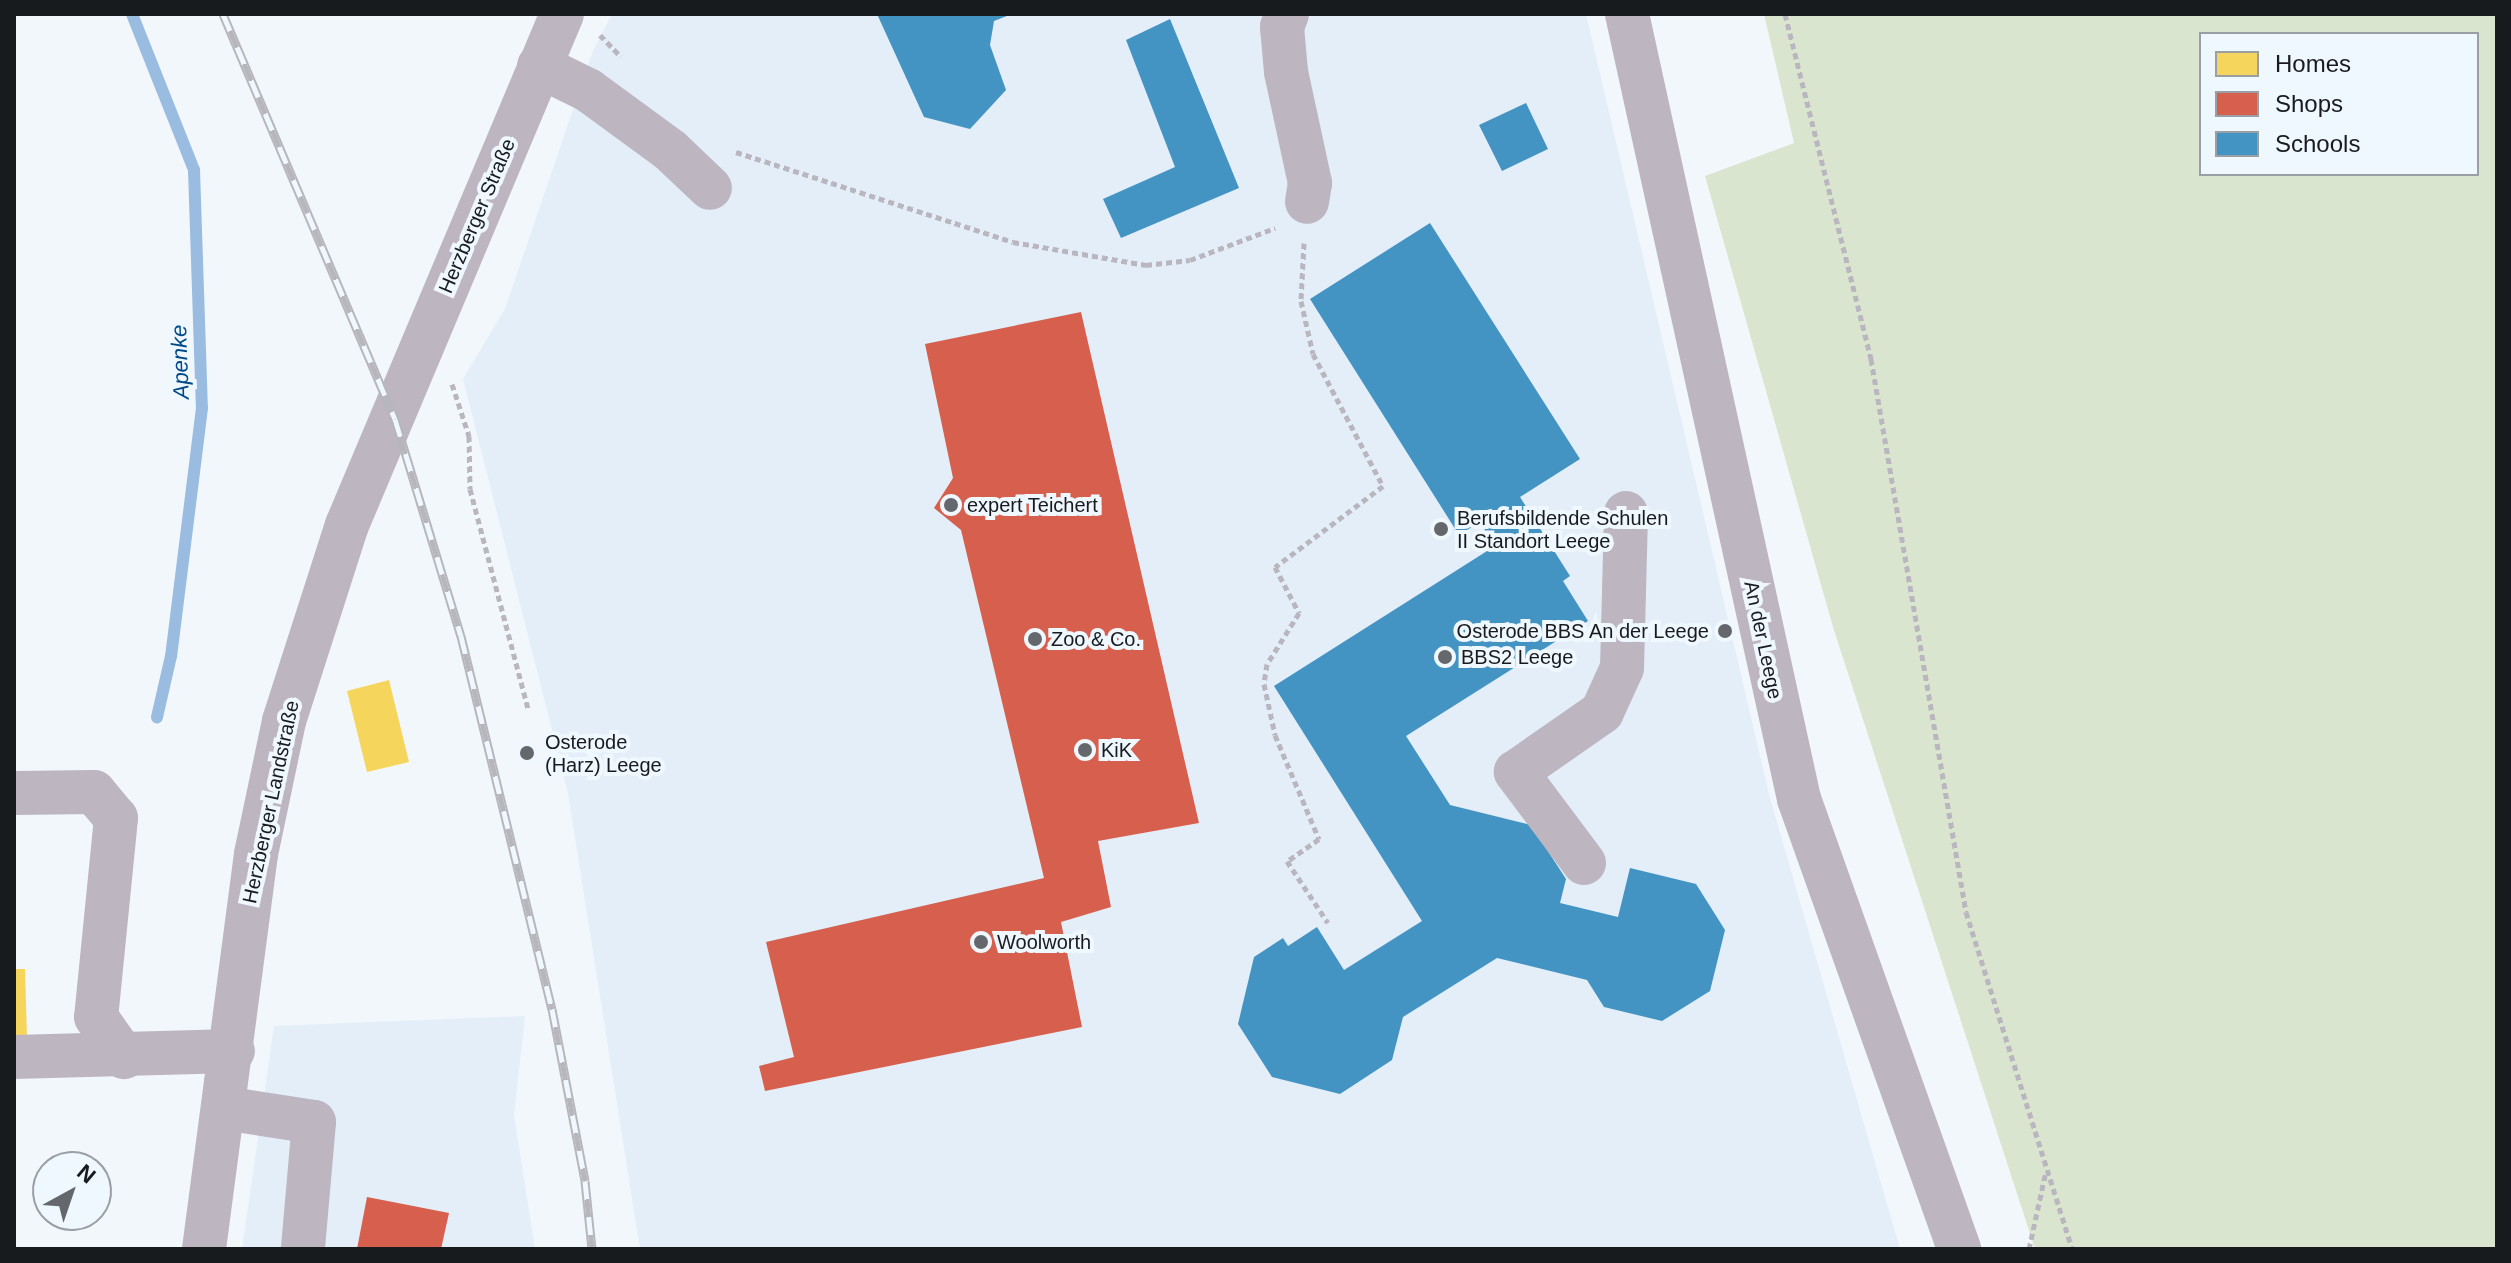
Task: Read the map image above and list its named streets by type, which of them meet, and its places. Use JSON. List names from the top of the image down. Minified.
{"streets":{"street":["Herzberger Straße","An der Leege","Herzberger Landstraße"]},"crossings":[["Herzberger Straße","Herzberger Landstraße"]],"water":["Apenke"],"places":["expert Teichert","Berufsbildende Schulen II Standort Leege","Osterode BBS An der Leege","Zoo & Co.","BBS2 Leege","KiK","Osterode (Harz) Leege","Woolworth"],"legend":["Homes","Shops","Schools"],"north":"top right"}
